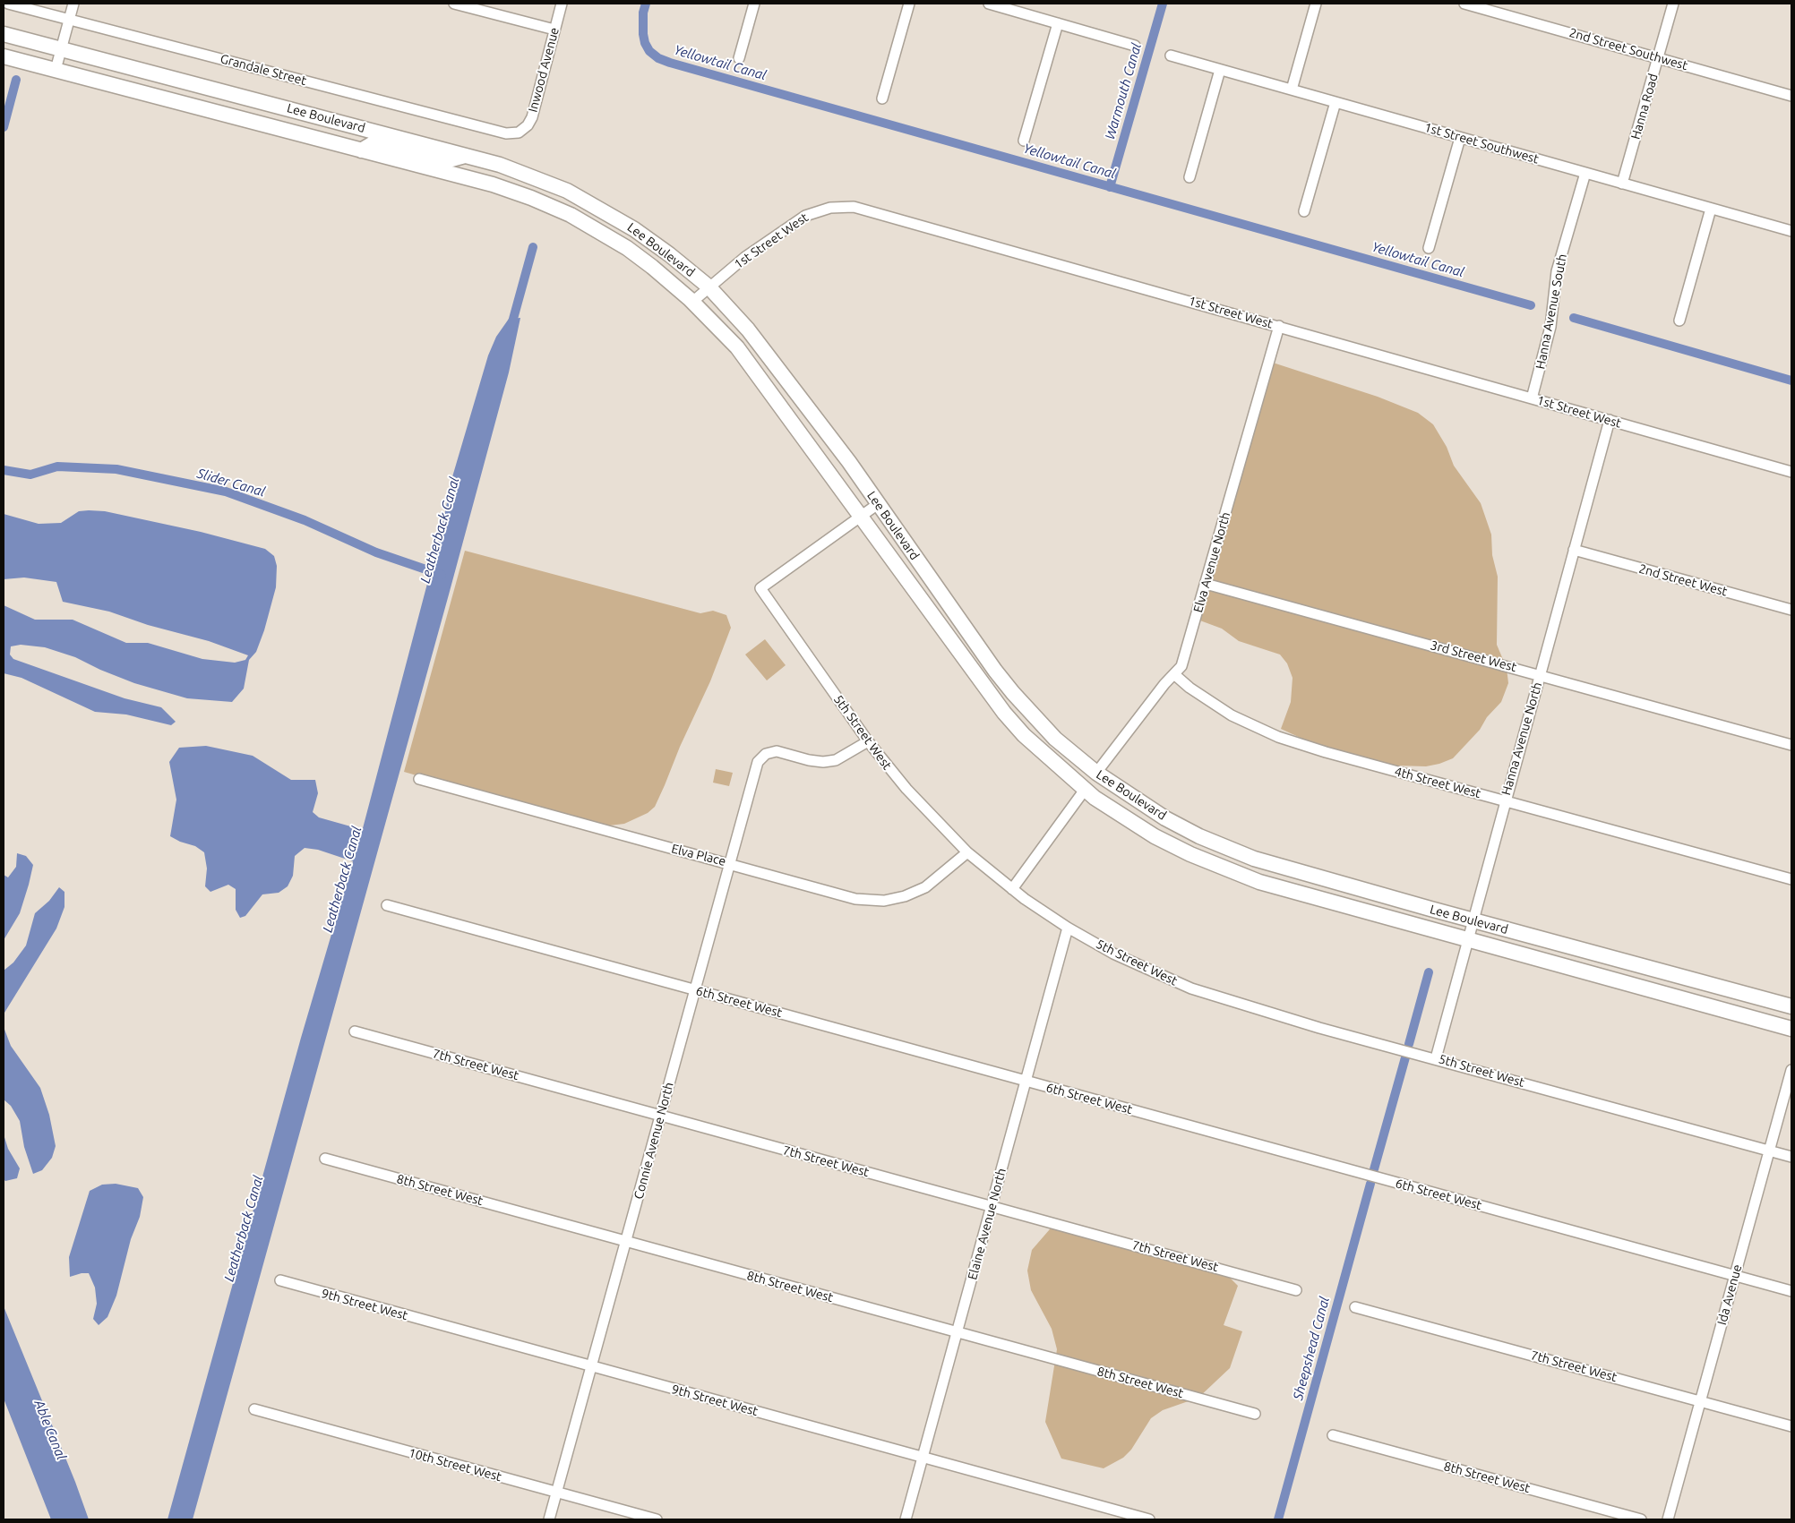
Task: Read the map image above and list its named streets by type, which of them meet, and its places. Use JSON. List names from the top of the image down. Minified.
{"streets":{"main road":["Lee Boulevard"],"street":["2nd Street Southwest","Grandale Street","Inwood Avenue","Hanna Road","1st Street Southwest","1st Street West","Hanna Avenue South","Elva Avenue North","2nd Street West","3rd Street West","5th Street West","Hanna Avenue North","4th Street West","Elva Place","6th Street West","7th Street West","Connie Avenue North","8th Street West","Elaine Avenue North","Ida Avenue","9th Street West","10th Street West"]},"crossings":[["2nd Street Southwest","Hanna Road"],["Grandale Street","Inwood Avenue"],["Hanna Road","1st Street Southwest"],["Lee Boulevard","1st Street West"],["Lee Boulevard","Elva Avenue North"],["Lee Boulevard","5th Street West"],["Lee Boulevard","Hanna Avenue North"],["1st Street Southwest","Hanna Avenue South"],["1st Street West","Hanna Avenue South"],["1st Street West","Elva Avenue North"],["1st Street West","Hanna Avenue North"],["Elva Avenue North","3rd Street West"],["Elva Avenue North","4th Street West"],["2nd Street West","Hanna Avenue North"],["3rd Street West","Hanna Avenue North"],["5th Street West","Hanna Avenue North"],["5th Street West","Elva Place"],["5th Street West","Connie Avenue North"],["5th Street West","Elaine Avenue North"],["5th Street West","Ida Avenue"],["Hanna Avenue North","4th Street West"],["Elva Place","Connie Avenue North"],["6th Street West","Connie Avenue North"],["6th Street West","Elaine Avenue North"],["6th Street West","Ida Avenue"],["7th Street West","Connie Avenue North"],["7th Street West","Elaine Avenue North"],["7th Street West","Ida Avenue"],["Connie Avenue North","8th Street West"],["Connie Avenue North","9th Street West"],["Connie Avenue North","10th Street West"],["8th Street West","Elaine Avenue North"],["Elaine Avenue North","9th Street West"]],"water":["Yellowtail Canal","Warmouth Canal","Slider Canal","Leatherback Canal","Sheepshead Canal","Able Canal"]}
